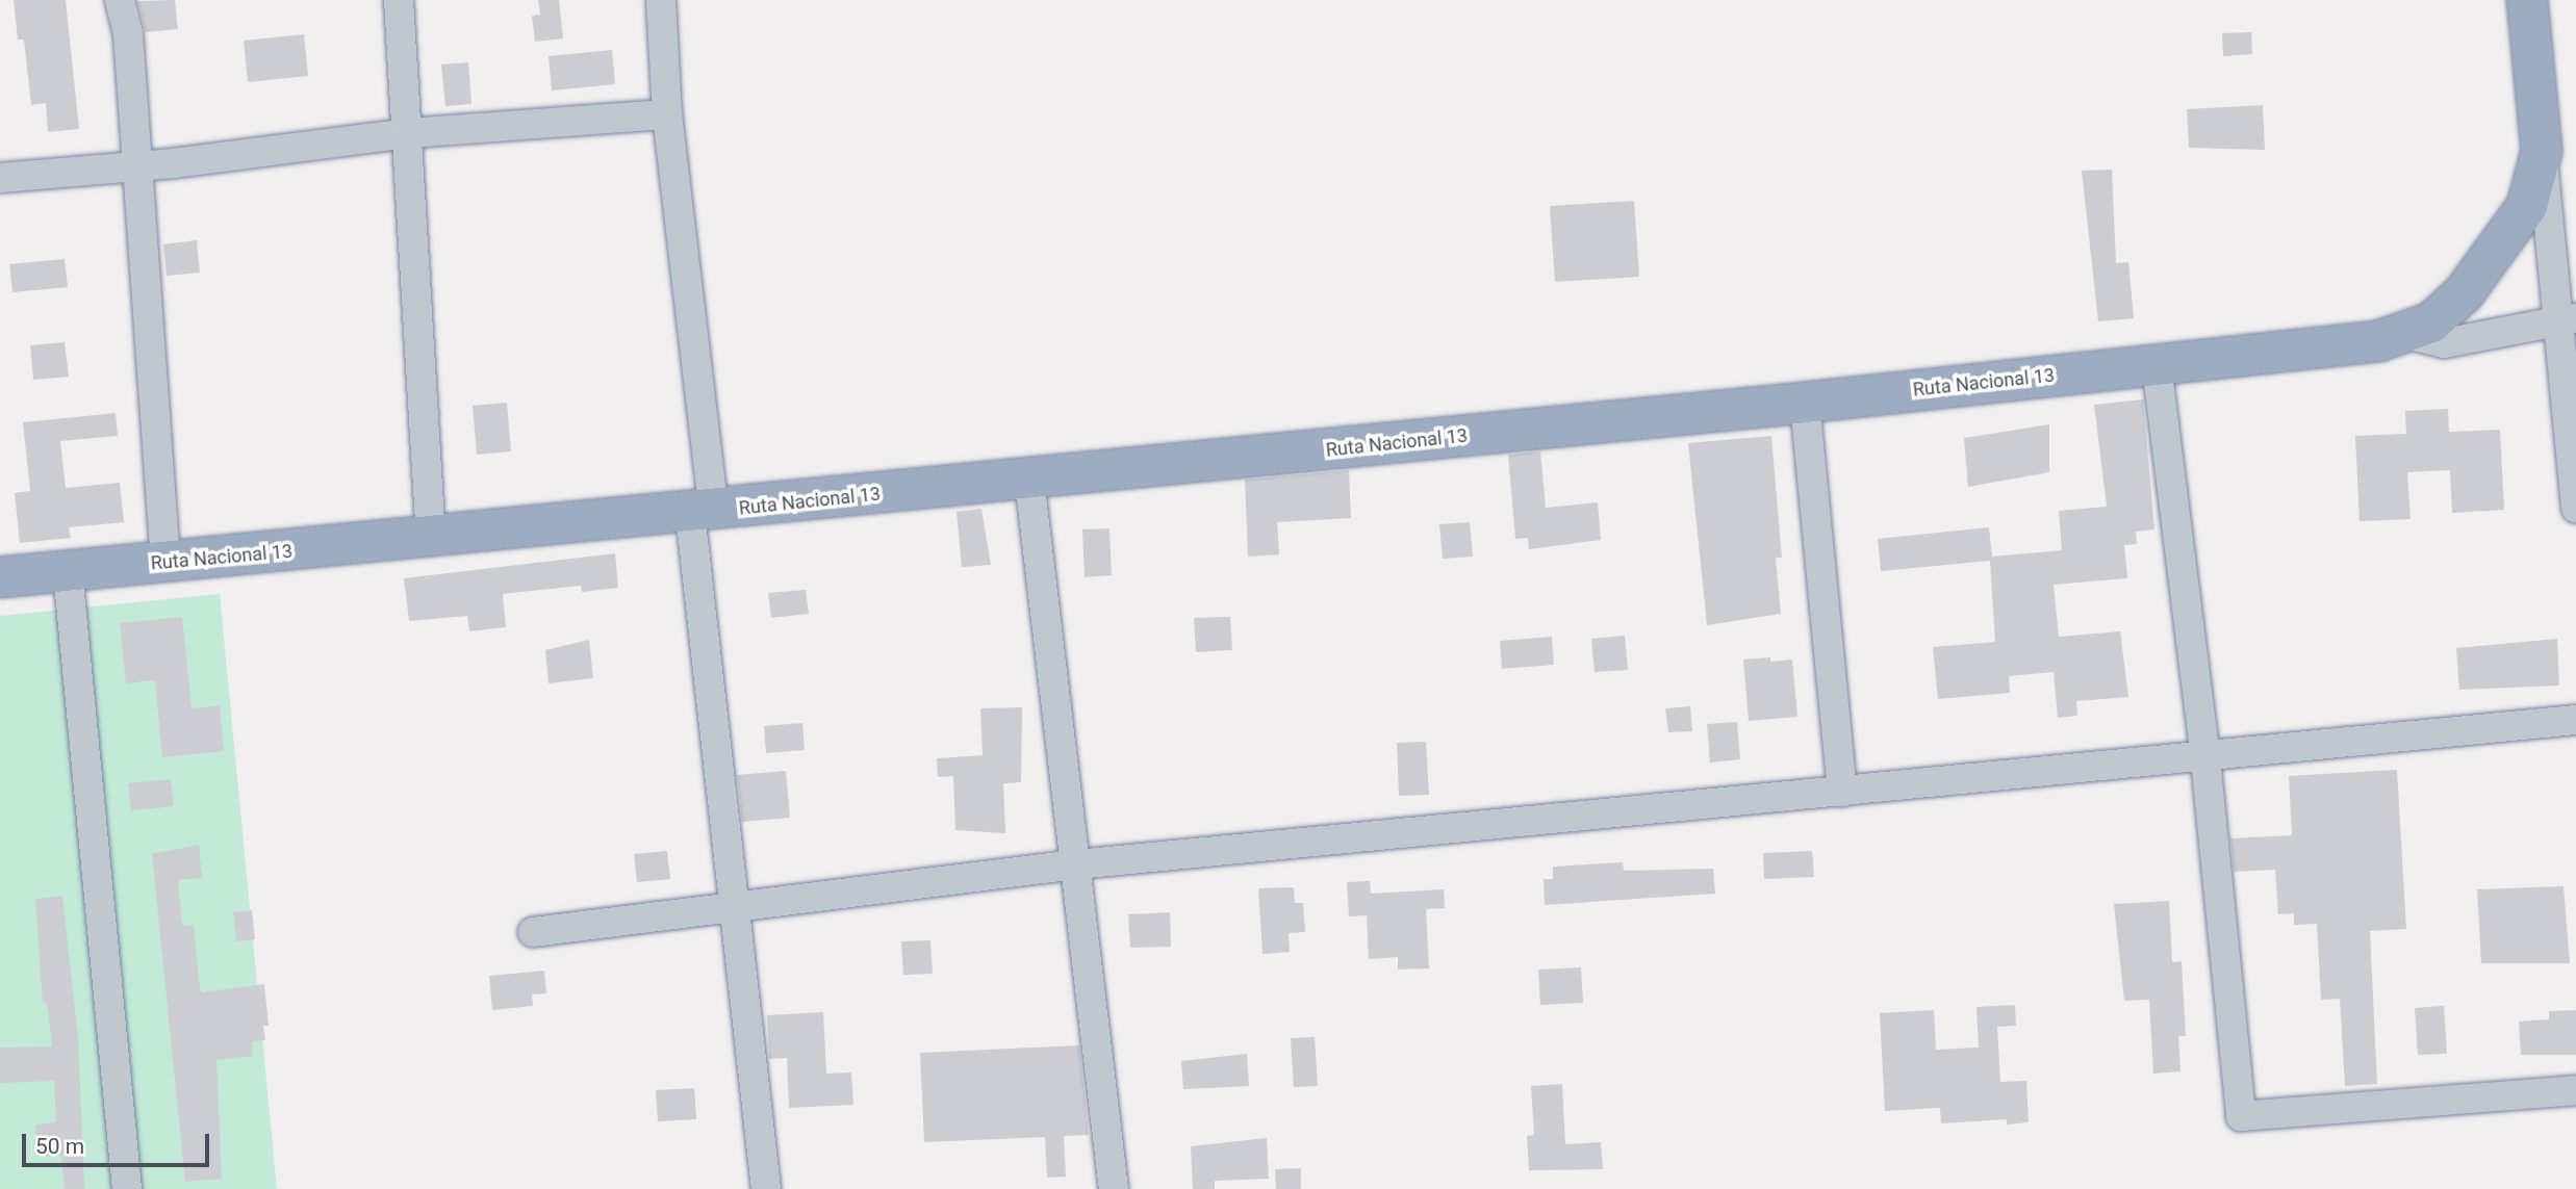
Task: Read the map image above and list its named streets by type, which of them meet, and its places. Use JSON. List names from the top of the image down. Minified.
{"streets":{"highway":["Ruta Nacional 13"]},"scale_bar":"50 m"}
